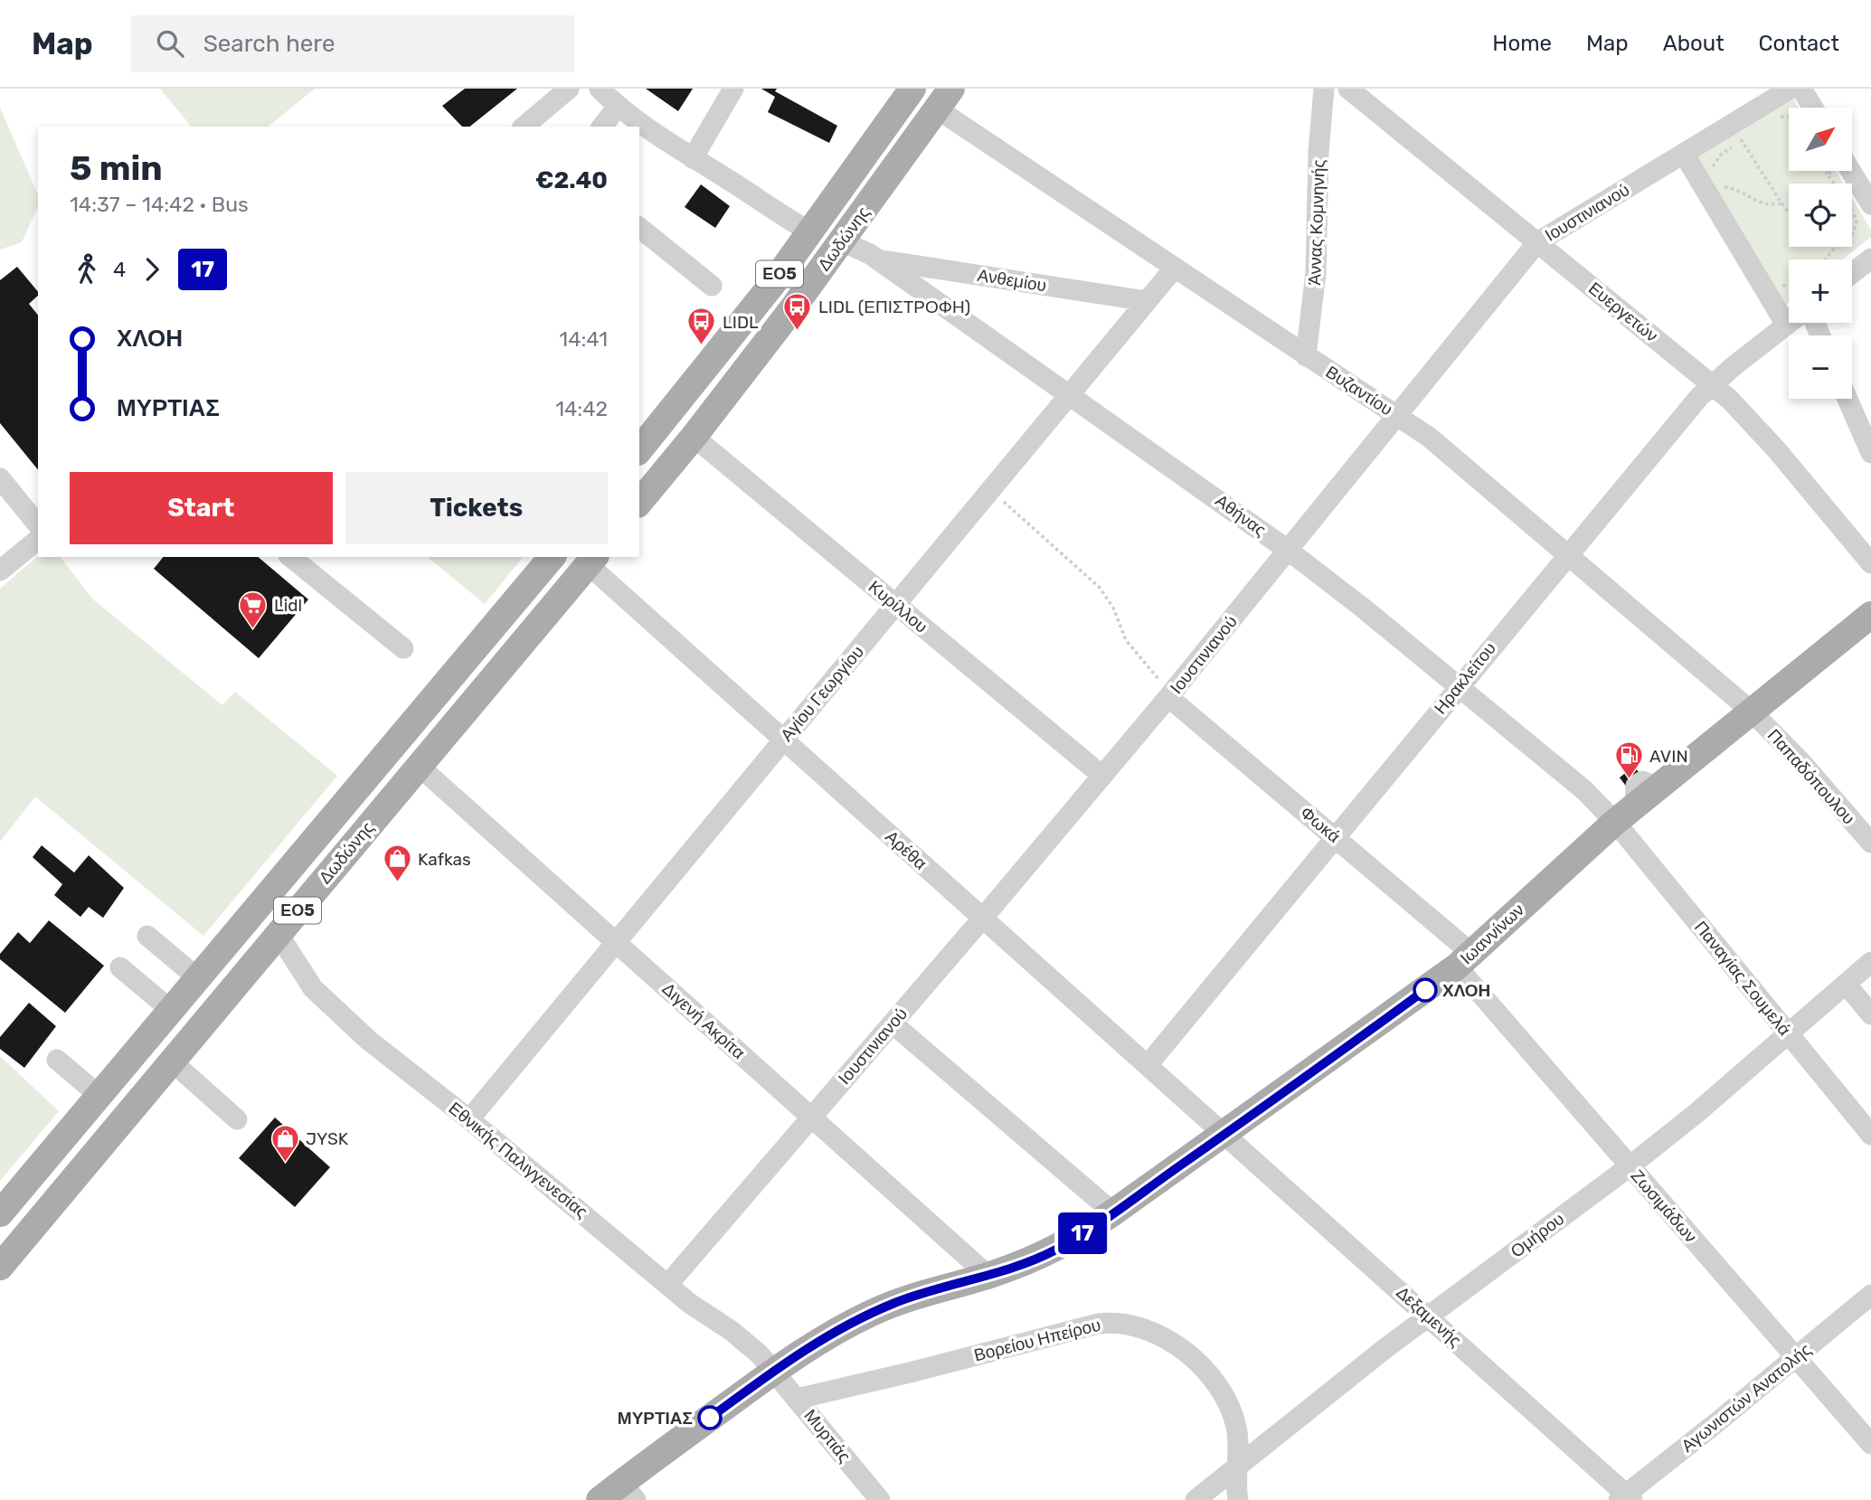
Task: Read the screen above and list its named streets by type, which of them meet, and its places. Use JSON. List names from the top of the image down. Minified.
{"streets":{"main road":["Δωδώνης","ΕΟ5","Ιωαννίνων"],"street":["Ιουστινιανού","Άννας Κομνηνής","Ανθεμίου","Ευεργετών","Βυζαντίου","Αθήνας","Κυρίλλου","Ηρακλείτου","Αγίου Γεωργίου","Παπαδόπουλου","Φωκά","Αρέθα","Παναγίας Σουμελά","Διγενή Ακρίτα","Εθνικής Παλιγγενεσίας","Ζωσιμάδων","Ομήρου","Δεξαμενής","Βορείου Ηπείρου","Αγωνιστών Ανατολής","Μυρτιάς"]},"crossings":[["Ιουστινιανού","Ευεργετών"],["Ιουστινιανού","Βυζαντίου"],["Ιουστινιανού","Αθήνας"],["Ιουστινιανού","Κυρίλλου"],["Ιουστινιανού","Φωκά"],["Ιουστινιανού","Αρέθα"],["Ιουστινιανού","Διγενή Ακρίτα"],["Ιουστινιανού","Εθνικής Παλιγγενεσίας"],["Άννας Κομνηνής","Βυζαντίου"],["Δωδώνης","Βυζαντίου"],["Δωδώνης","Αθήνας"],["Δωδώνης","Κυρίλλου"],["Δωδώνης","Αρέθα"],["Δωδώνης","Διγενή Ακρίτα"],["Δωδώνης","Εθνικής Παλιγγενεσίας"],["Ανθεμίου","Αθήνας"],["Ανθεμίου","Αγίου Γεωργίου"],["Ευεργετών","Ηρακλείτου"],["Βυζαντίου","Ηρακλείτου"],["Βυζαντίου","Αγίου Γεωργίου"],["Βυζαντίου","Παπαδόπουλου"],["Βυζαντίου","Ιωαννίνων"],["Αθήνας","Ηρακλείτου"],["Αθήνας","Αγίου Γεωργίου"],["Αθήνας","Ιωαννίνων"],["Αθήνας","Παναγίας Σουμελά"],["Κυρίλλου","Αγίου Γεωργίου"],["Ηρακλείτου","Φωκά"],["Ηρακλείτου","Αρέθα"],["Αγίου Γεωργίου","Αρέθα"],["Αγίου Γεωργίου","Διγενή Ακρίτα"],["Αγίου Γεωργίου","Εθνικής Παλιγγενεσίας"],["Παπαδόπουλου","Ιωαννίνων"],["Φωκά","Ιωαννίνων"],["Φωκά","Ζωσιμάδων"],["Αρέθα","Ιωαννίνων"],["Αρέθα","Δεξαμενής"],["Ιωαννίνων","Παναγίας Σουμελά"],["Ιωαννίνων","Διγενή Ακρίτα"],["Ιωαννίνων","Εθνικής Παλιγγενεσίας"],["Ιωαννίνων","Ζωσιμάδων"],["Ιωαννίνων","Δεξαμενής"],["Ιωαννίνων","Μυρτιάς"],["Παναγίας Σουμελά","Ομήρου"],["Εθνικής Παλιγγενεσίας","Μυρτιάς"],["Ζωσιμάδων","Ομήρου"],["Ζωσιμάδων","Αγωνιστών Ανατολής"],["Ομήρου","Δεξαμενής"],["Ομήρου","Βορείου Ηπείρου"],["Δεξαμενής","Αγωνιστών Ανατολής"],["Βορείου Ηπείρου","Μυρτιάς"]],"places":{"bus stop":["LIDL (ΕΠΙΣΤΡΟΦΗ)","LIDL"],"supermarket":["Lidl"],"fuel station":["AVIN"],"shop":["Kafkas","JYSK"],"other":["ΧΛΟΗ","ΜΥΡΤΙΑΣ"]},"lines":["bus line 17"],"north":"top right","page":{"header":"Map","search":"Search here","nav":["Home","Map","About","Contact"],"on_map":"17","map_buttons":["+","−"],"heading":["5 min","14:37 – 14:42 · Bus","€2.40"],"legs":["4","17"],"list":[{"name":"ΧΛΟΗ","value":"14:41"},{"name":"ΜΥΡΤΙΑΣ","value":"14:42"}],"buttons":["Start","Tickets"]}}
